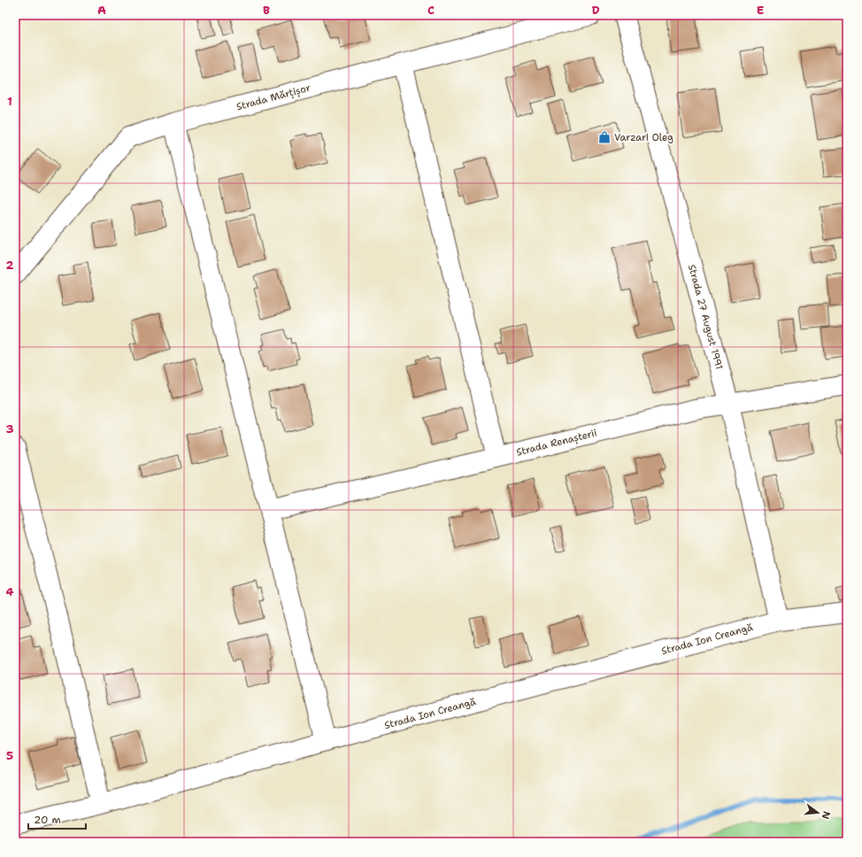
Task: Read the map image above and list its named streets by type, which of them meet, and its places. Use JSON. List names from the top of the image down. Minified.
{"streets":{"street":["Strada Mărțișor","Strada 27 August 1991","Strada Renașterii","Strada Ion Creangă"]},"crossings":[["Strada 27 August 1991","Strada Renașterii"],["Strada 27 August 1991","Strada Ion Creangă"]],"places":{"shop":["Varzari Oleg"]},"scale_bar":"20 m","north":"right","grid":{"columns":["A","B","C","D","E"],"rows":["1","2","3","4","5"]}}
